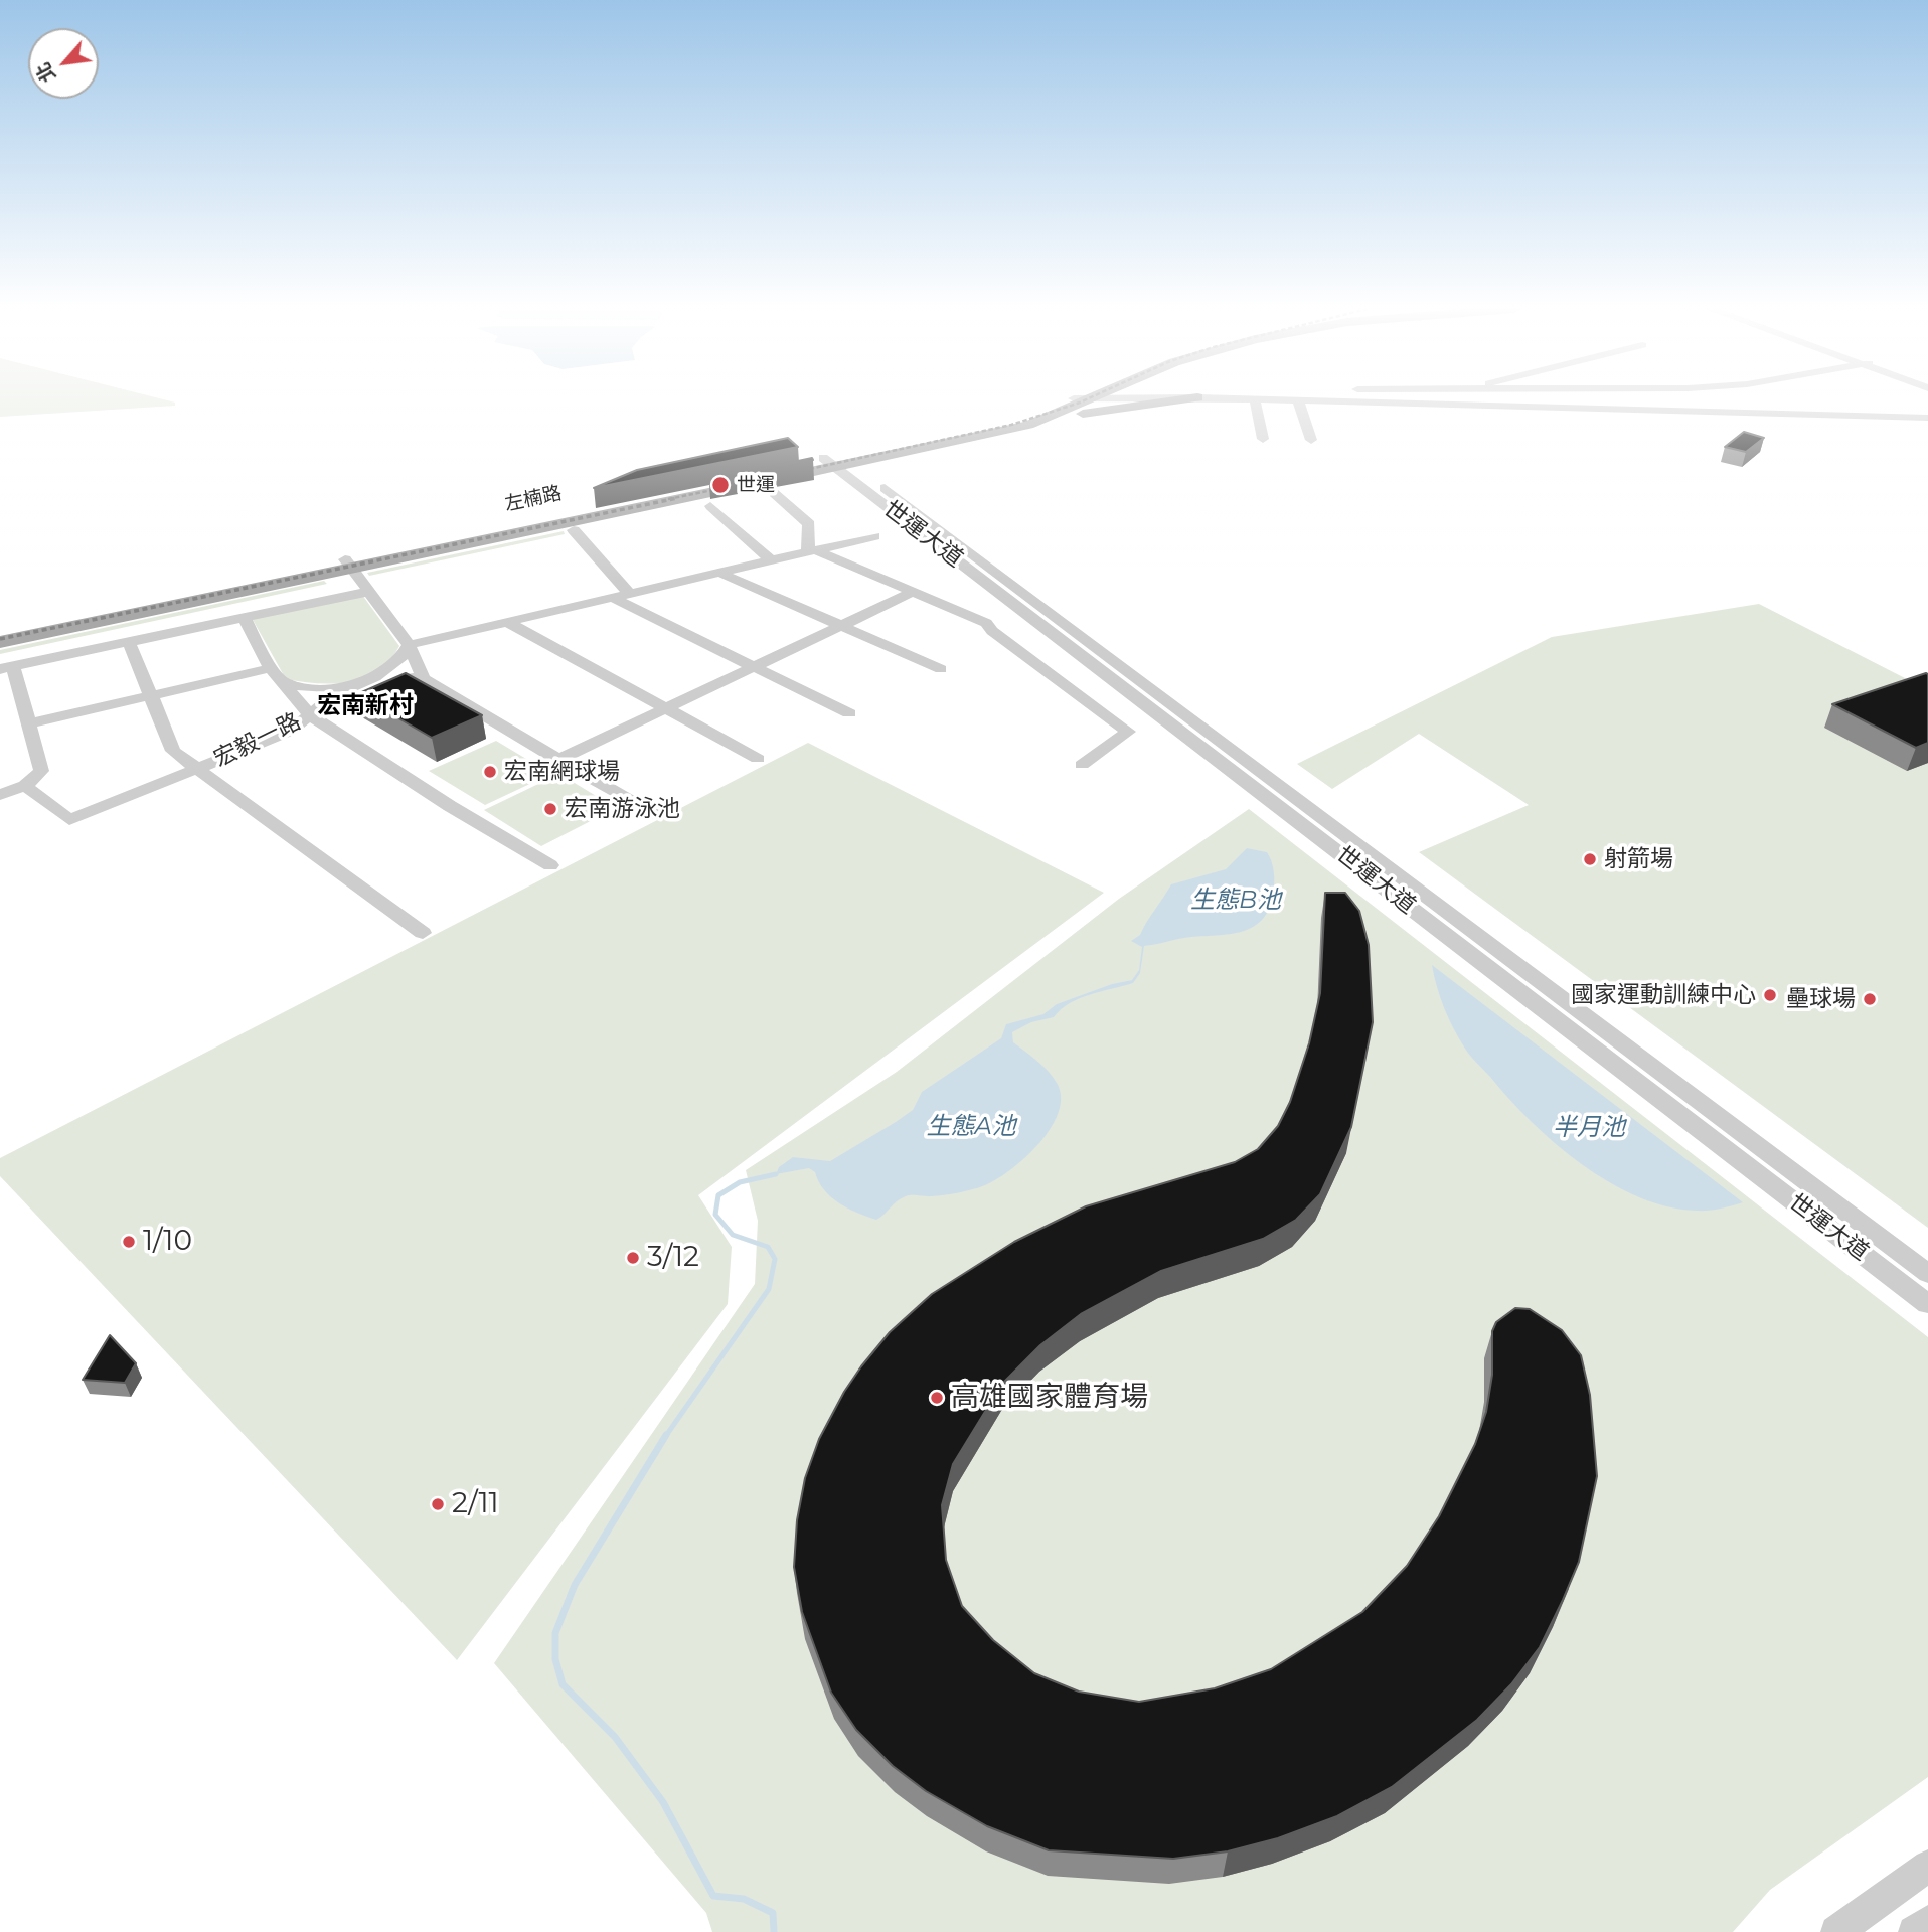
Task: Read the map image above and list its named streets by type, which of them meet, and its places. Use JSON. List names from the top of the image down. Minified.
{"streets":{"main road":["左楠路"],"street":["世運大道","宏毅一路"]},"crossings":[["左楠路","世運大道"]],"districts":["宏南新村"],"water":["生態B池","生態A池","半月池"],"places":["世運","宏南網球場","宏南游泳池","射箭場","國家運動訓練中心","壘球場","1/10","3/12","高雄國家體育場","2/11"],"north":"bottom left"}
